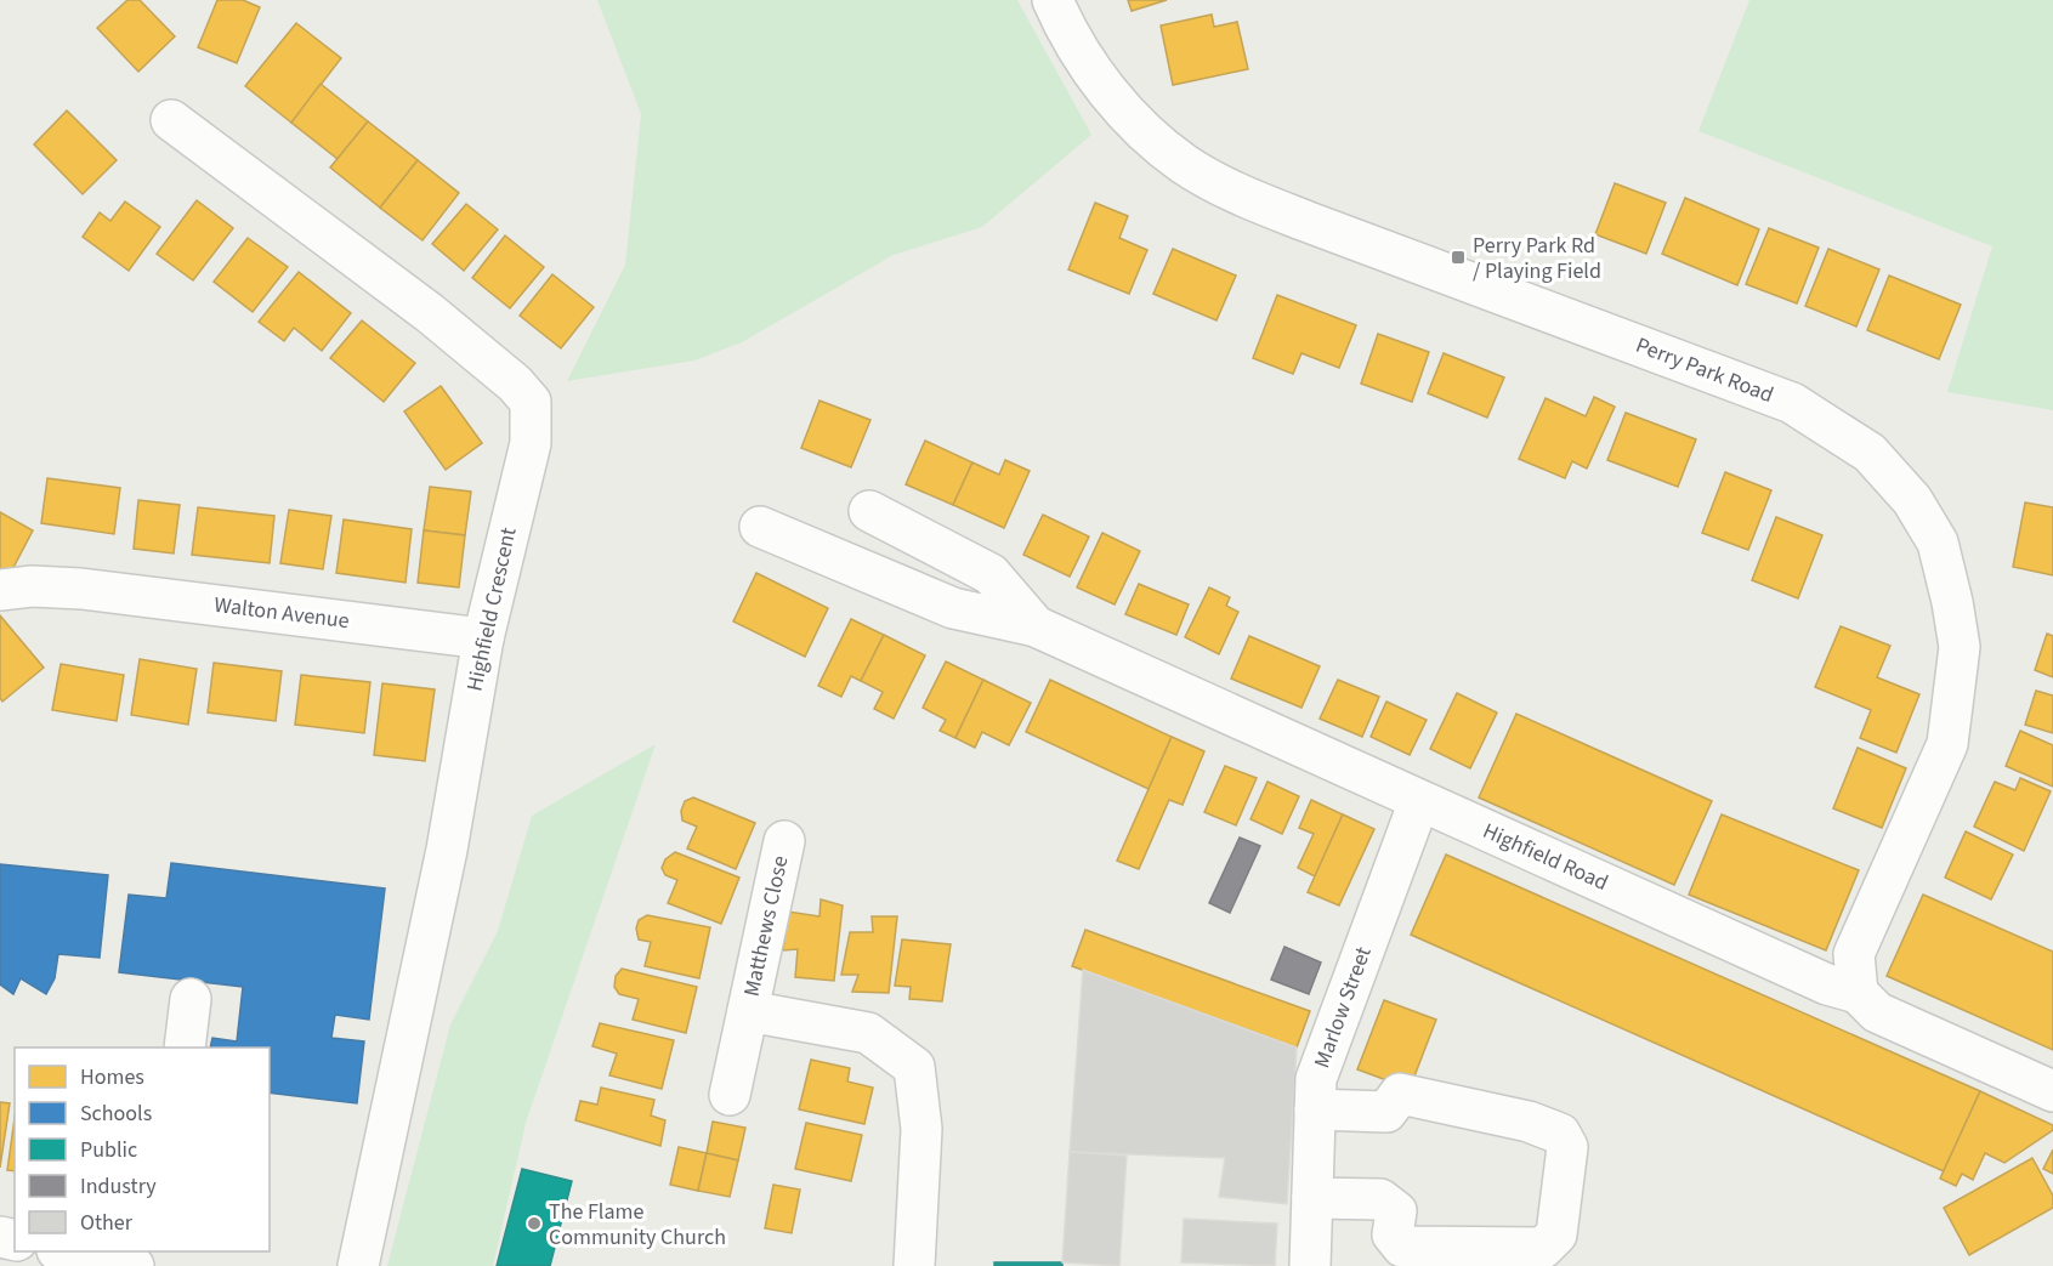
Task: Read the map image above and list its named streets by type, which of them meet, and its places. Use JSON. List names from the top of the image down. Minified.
{"streets":{"street":["Perry Park Road","Highfield Crescent","Walton Avenue","Highfield Road","Matthews Close","Marlow Street"]},"crossings":[["Perry Park Road","Highfield Road"],["Highfield Crescent","Walton Avenue"],["Highfield Road","Marlow Street"]],"places":{"transit":["Perry Park Rd / Playing Field"],"other":["The Flame Community Church"]},"legend":["Homes","Schools","Public","Industry","Other"]}
